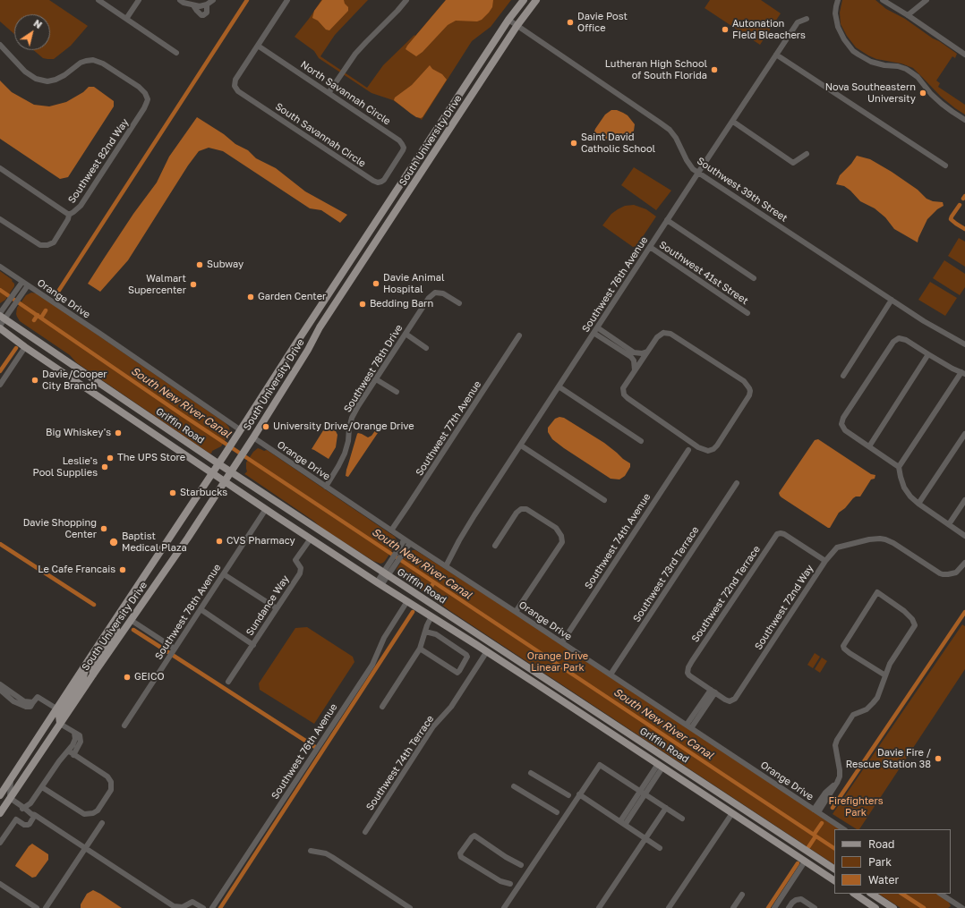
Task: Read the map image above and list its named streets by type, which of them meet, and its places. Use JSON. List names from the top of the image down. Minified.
{"streets":{"main road":["South University Drive","Griffin Road"],"street":["North Savannah Circle","South Savannah Circle","Southwest 82nd Way","Southwest 39th Street","Southwest 41st Street","Southwest 76th Avenue","Orange Drive","Southwest 78th Drive","Southwest 77th Avenue","Southwest 74th Avenue","Southwest 73rd Terrace","Southwest 72nd Terrace","Sundance Way","Southwest 72nd Way","Southwest 78th Avenue","Southwest 74th Terrace"]},"crossings":[["North Savannah Circle","South Savannah Circle"],["South University Drive","Southwest 39th Street"],["South University Drive","Orange Drive"],["South University Drive","Griffin Road"],["Southwest 39th Street","Southwest 76th Avenue"],["Southwest 41st Street","Southwest 76th Avenue"],["Southwest 76th Avenue","Orange Drive"],["Southwest 76th Avenue","Griffin Road"],["Orange Drive","Southwest 78th Drive"],["Orange Drive","Southwest 77th Avenue"],["Orange Drive","Southwest 74th Avenue"],["Orange Drive","Southwest 73rd Terrace"],["Griffin Road","Sundance Way"],["Griffin Road","Southwest 78th Avenue"],["Griffin Road","Southwest 74th Terrace"],["Southwest 72nd Terrace","Southwest 72nd Way"]],"water":["South New River Canal"],"parks":["Orange Drive Linear Park","Firefighters Park"],"places":["Davie Post Office","Autonation FIeld Bleachers","Lutheran High School of South Florida","Nova Southeastern University","Saint David Catholic School","Subway","Davie Animal Hospital","Walmart Supercenter","Garden Center","Bedding Barn","Davie/Cooper City Branch","University Drive/Orange Drive","Big Whiskey's","The UPS Store","Leslie's Pool Supplies","Starbucks","Davie Shopping Center","CVS Pharmacy","Baptist Medical Plaza","Le Cafe Francais","GEICO","Davie Fire / Rescue Station 38"],"legend":["Road","Park","Water"],"north":"top right"}
